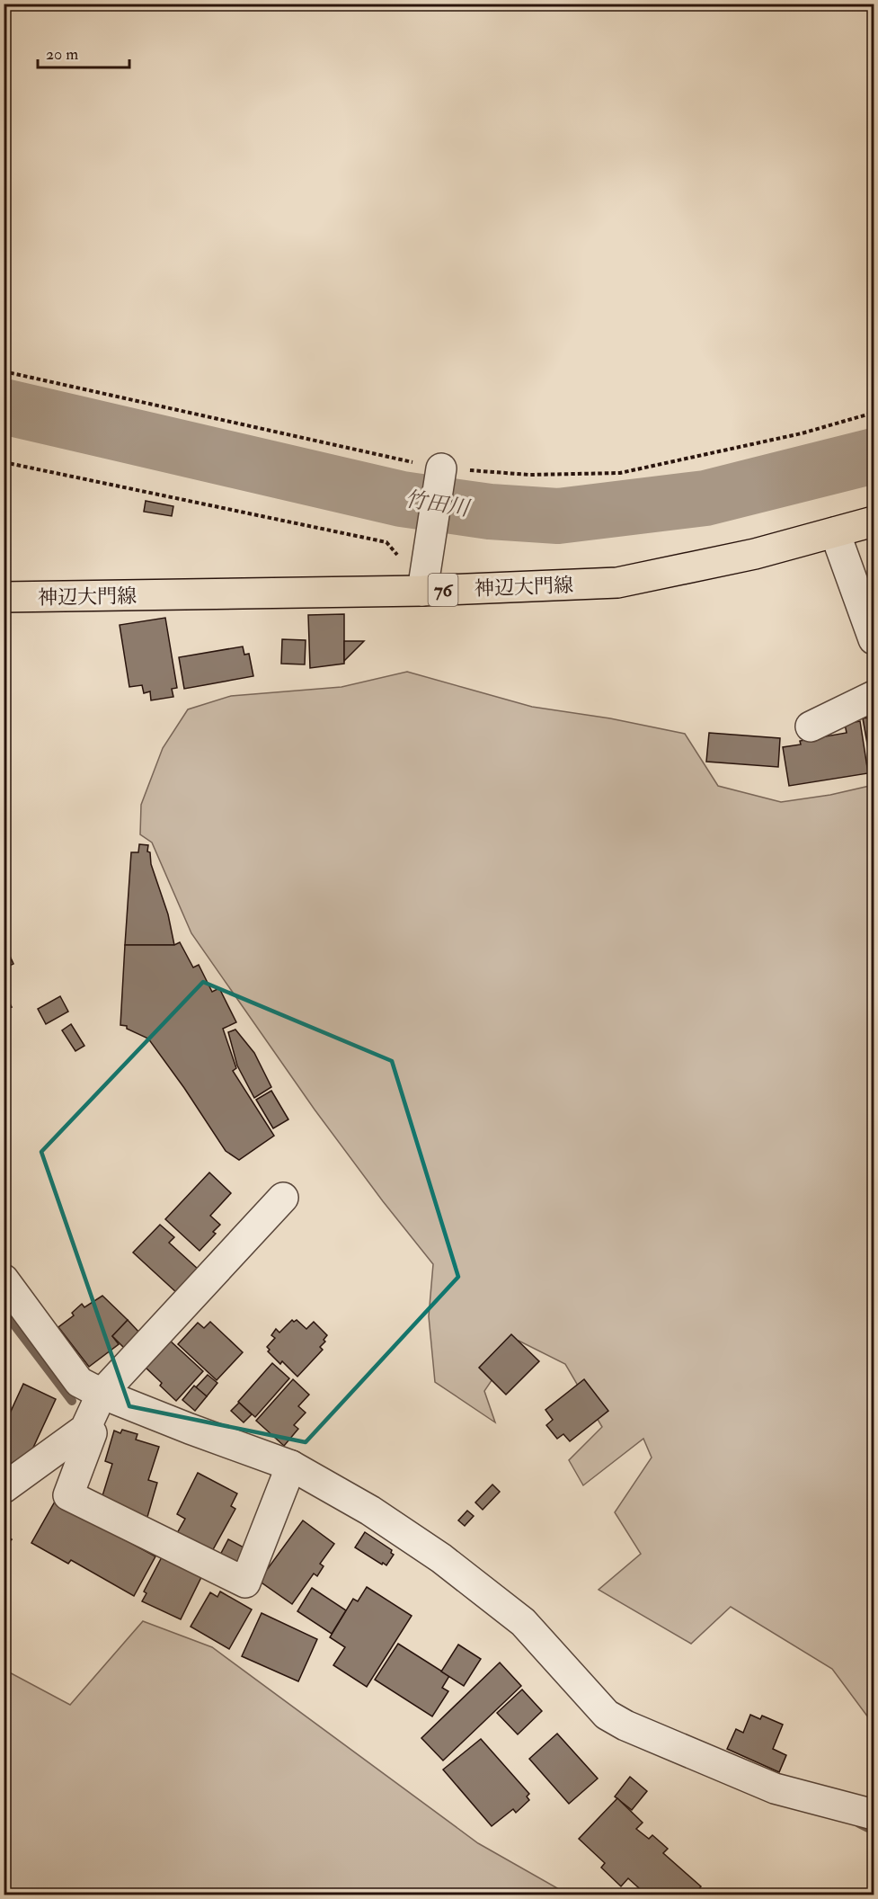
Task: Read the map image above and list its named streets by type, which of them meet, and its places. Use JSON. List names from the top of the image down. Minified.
{"streets":{"main road":["神辺大門線","76"]},"water":["竹田川"],"scale_bar":"20 m"}
